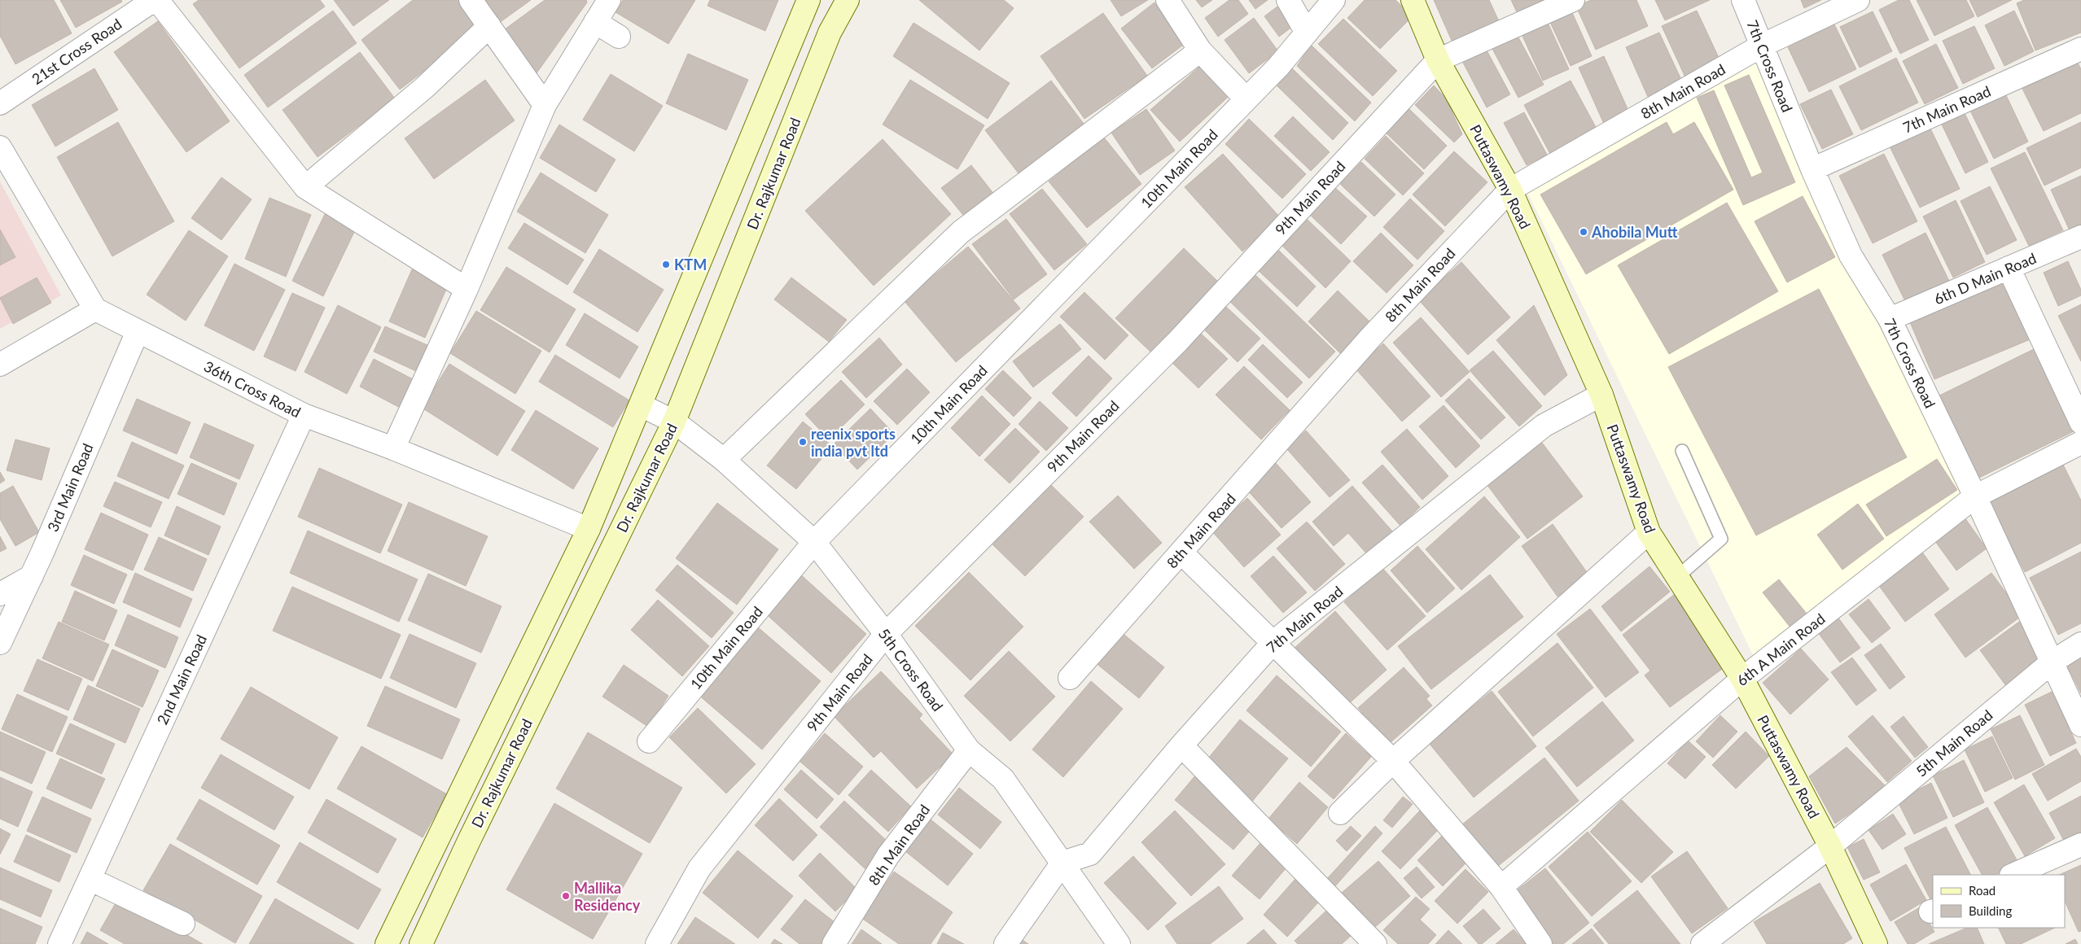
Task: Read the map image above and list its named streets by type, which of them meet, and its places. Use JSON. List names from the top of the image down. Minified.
{"streets":{"main road":["Dr. Rajkumar Road","Puttaswamy Road"],"street":["21st Cross Road","7th Cross Road","8th Main Road","7th Main Road","10th Main Road","9th Main Road","6th D Main Road","36th Cross Road","3rd Main Road","6th A Main Road","5th Cross Road","2nd Main Road","5th Main Road"]},"crossings":[["7th Cross Road","8th Main Road"],["7th Cross Road","7th Main Road"],["7th Cross Road","6th D Main Road"],["7th Cross Road","6th A Main Road"],["7th Cross Road","5th Main Road"],["8th Main Road","Puttaswamy Road"],["8th Main Road","5th Cross Road"],["7th Main Road","Puttaswamy Road"],["7th Main Road","5th Cross Road"],["10th Main Road","5th Cross Road"],["Dr. Rajkumar Road","36th Cross Road"],["Dr. Rajkumar Road","5th Cross Road"],["Puttaswamy Road","9th Main Road"],["Puttaswamy Road","6th A Main Road"],["Puttaswamy Road","5th Main Road"],["9th Main Road","5th Cross Road"],["36th Cross Road","3rd Main Road"],["36th Cross Road","2nd Main Road"]],"places":["Ahobila Mutt","KTM","reenix sports india pvt ltd","Mallika Residency"],"legend":["Road","Building"]}
